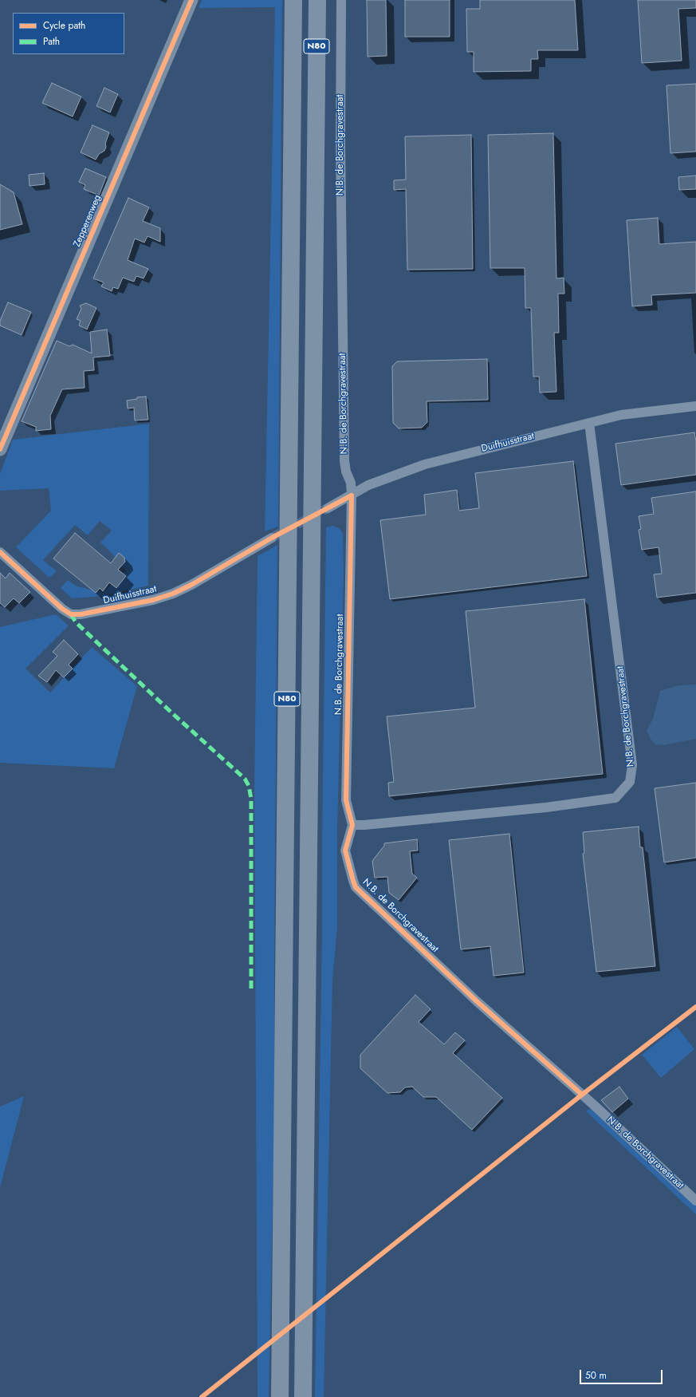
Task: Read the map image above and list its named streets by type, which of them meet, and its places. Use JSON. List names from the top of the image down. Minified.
{"streets":{"highway":["N80"],"street":["N.B. de Borchgravestraat","Zepperenweg","Duifhuisstraat"]},"crossings":[["N.B. de Borchgravestraat","Duifhuisstraat"]],"legend":["Cycle path","Path"],"scale_bar":"50 m"}
